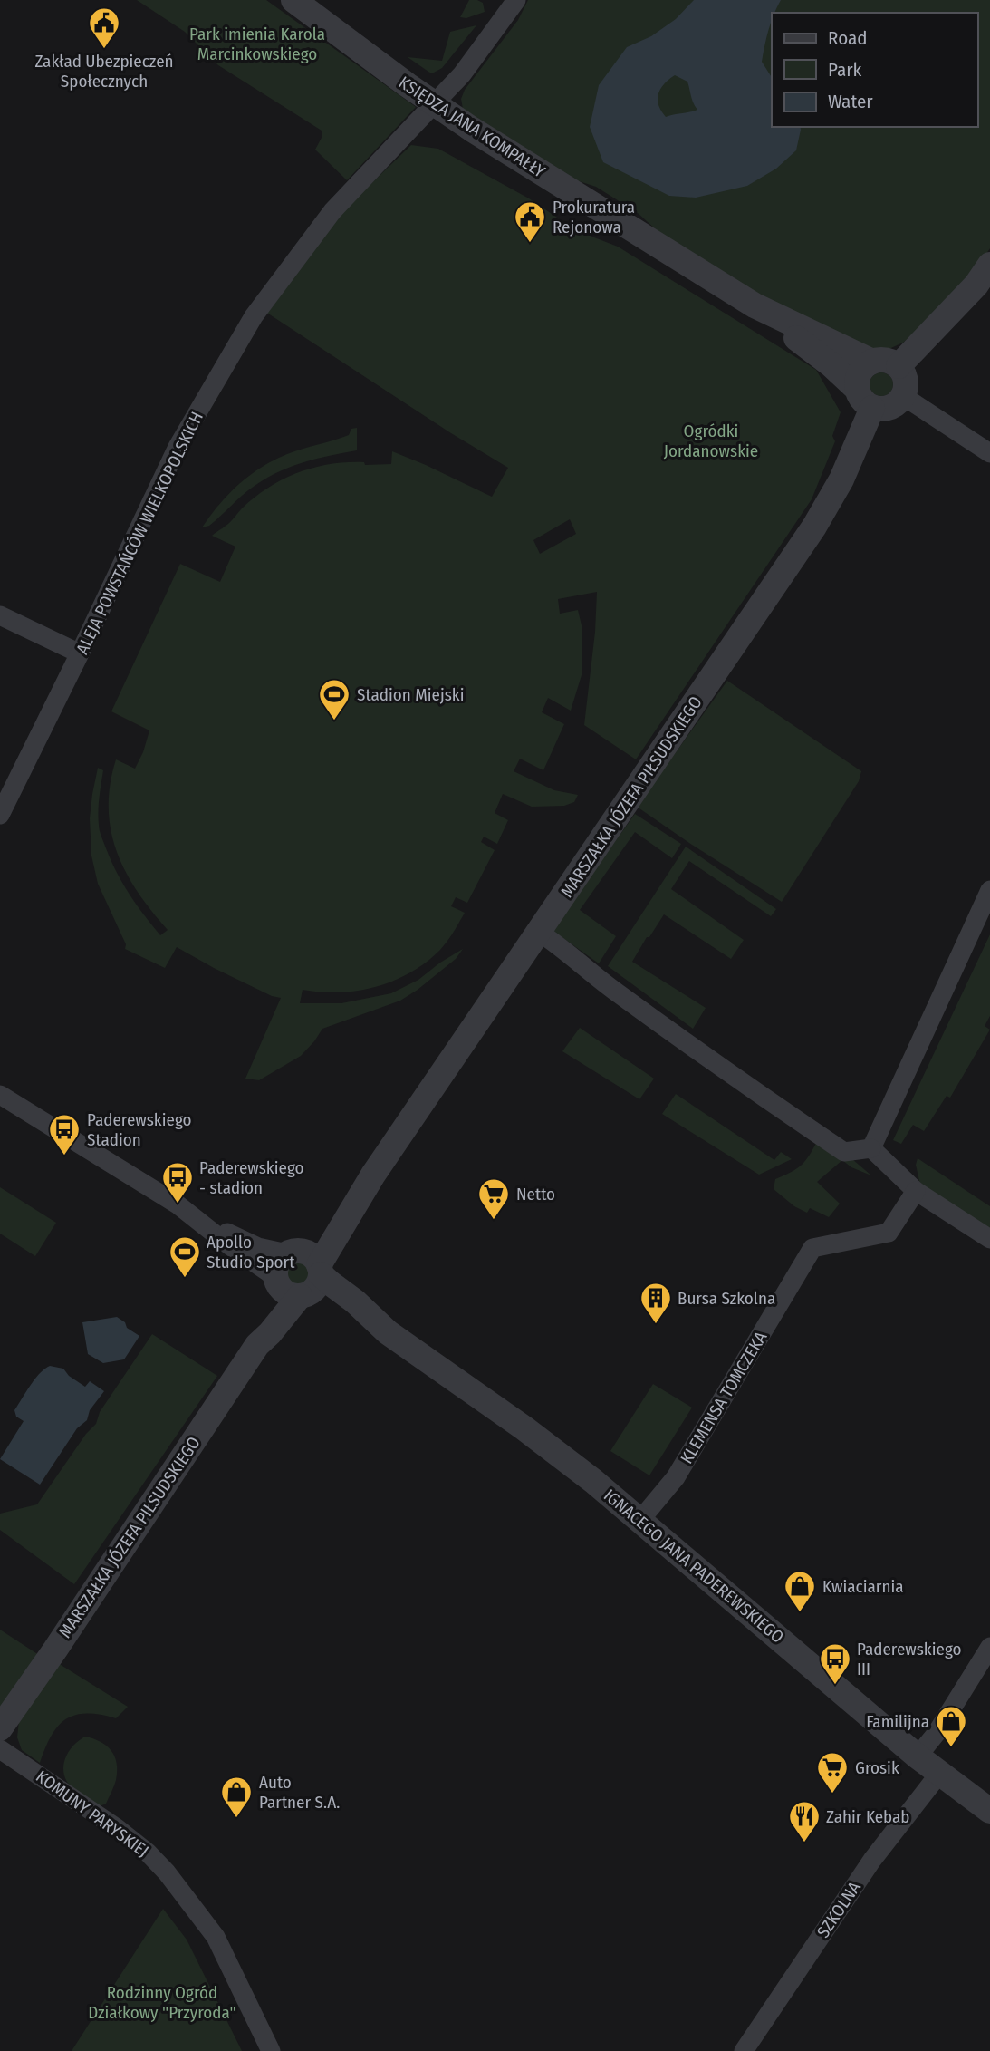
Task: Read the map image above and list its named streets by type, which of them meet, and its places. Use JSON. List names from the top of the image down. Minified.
{"streets":{"street":["KSIĘDZA JANA KOMPAŁŁY","ALEJA POWSTAŃCÓW WIELKOPOLSKICH","MARSZAŁKA JÓZEFA PIŁSUDSKIEGO","KLEMENSA TOMCZEKA","IGNACEGO JANA PADEREWSKIEGO","KOMUNY PARYSKIEJ","SZKOLNA"]},"crossings":[["KSIĘDZA JANA KOMPAŁŁY","ALEJA POWSTAŃCÓW WIELKOPOLSKICH"],["KSIĘDZA JANA KOMPAŁŁY","MARSZAŁKA JÓZEFA PIŁSUDSKIEGO"],["MARSZAŁKA JÓZEFA PIŁSUDSKIEGO","IGNACEGO JANA PADEREWSKIEGO"],["KLEMENSA TOMCZEKA","IGNACEGO JANA PADEREWSKIEGO"],["IGNACEGO JANA PADEREWSKIEGO","SZKOLNA"]],"parks":["Park imienia Karola Marcinkowskiego","Ogródki Jordanowskie","Rodzinny Ogród Działkowy \"Przyroda\""],"places":{"public building":["Zakład Ubezpieczeń Społecznych","Prokuratura Rejonowa"],"sports":["Stadion Miejski","Apollo Studio Sport"],"bus stop":["Paderewskiego Stadion","Paderewskiego - stadion","Paderewskiego III"],"supermarket":["Netto","Grosik"],"building":["Bursa Szkolna"],"shop":["Kwiaciarnia","Familijna","Auto Partner S.A."],"restaurant":["Zahir Kebab"]},"legend":["Road","Park","Water"]}
